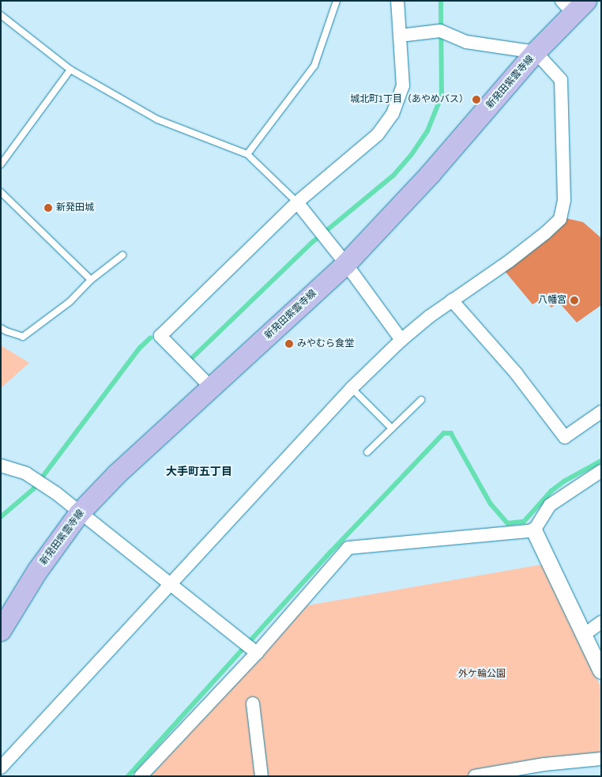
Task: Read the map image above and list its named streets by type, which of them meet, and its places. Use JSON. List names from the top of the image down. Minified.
{"streets":{"main road":["新発田紫雲寺線"]},"districts":["大手町五丁目"],"parks":["外ケ輪公園"],"places":["城北町1丁目（あやめバス）","新発田城","八幡宮","みやむら食堂"]}
